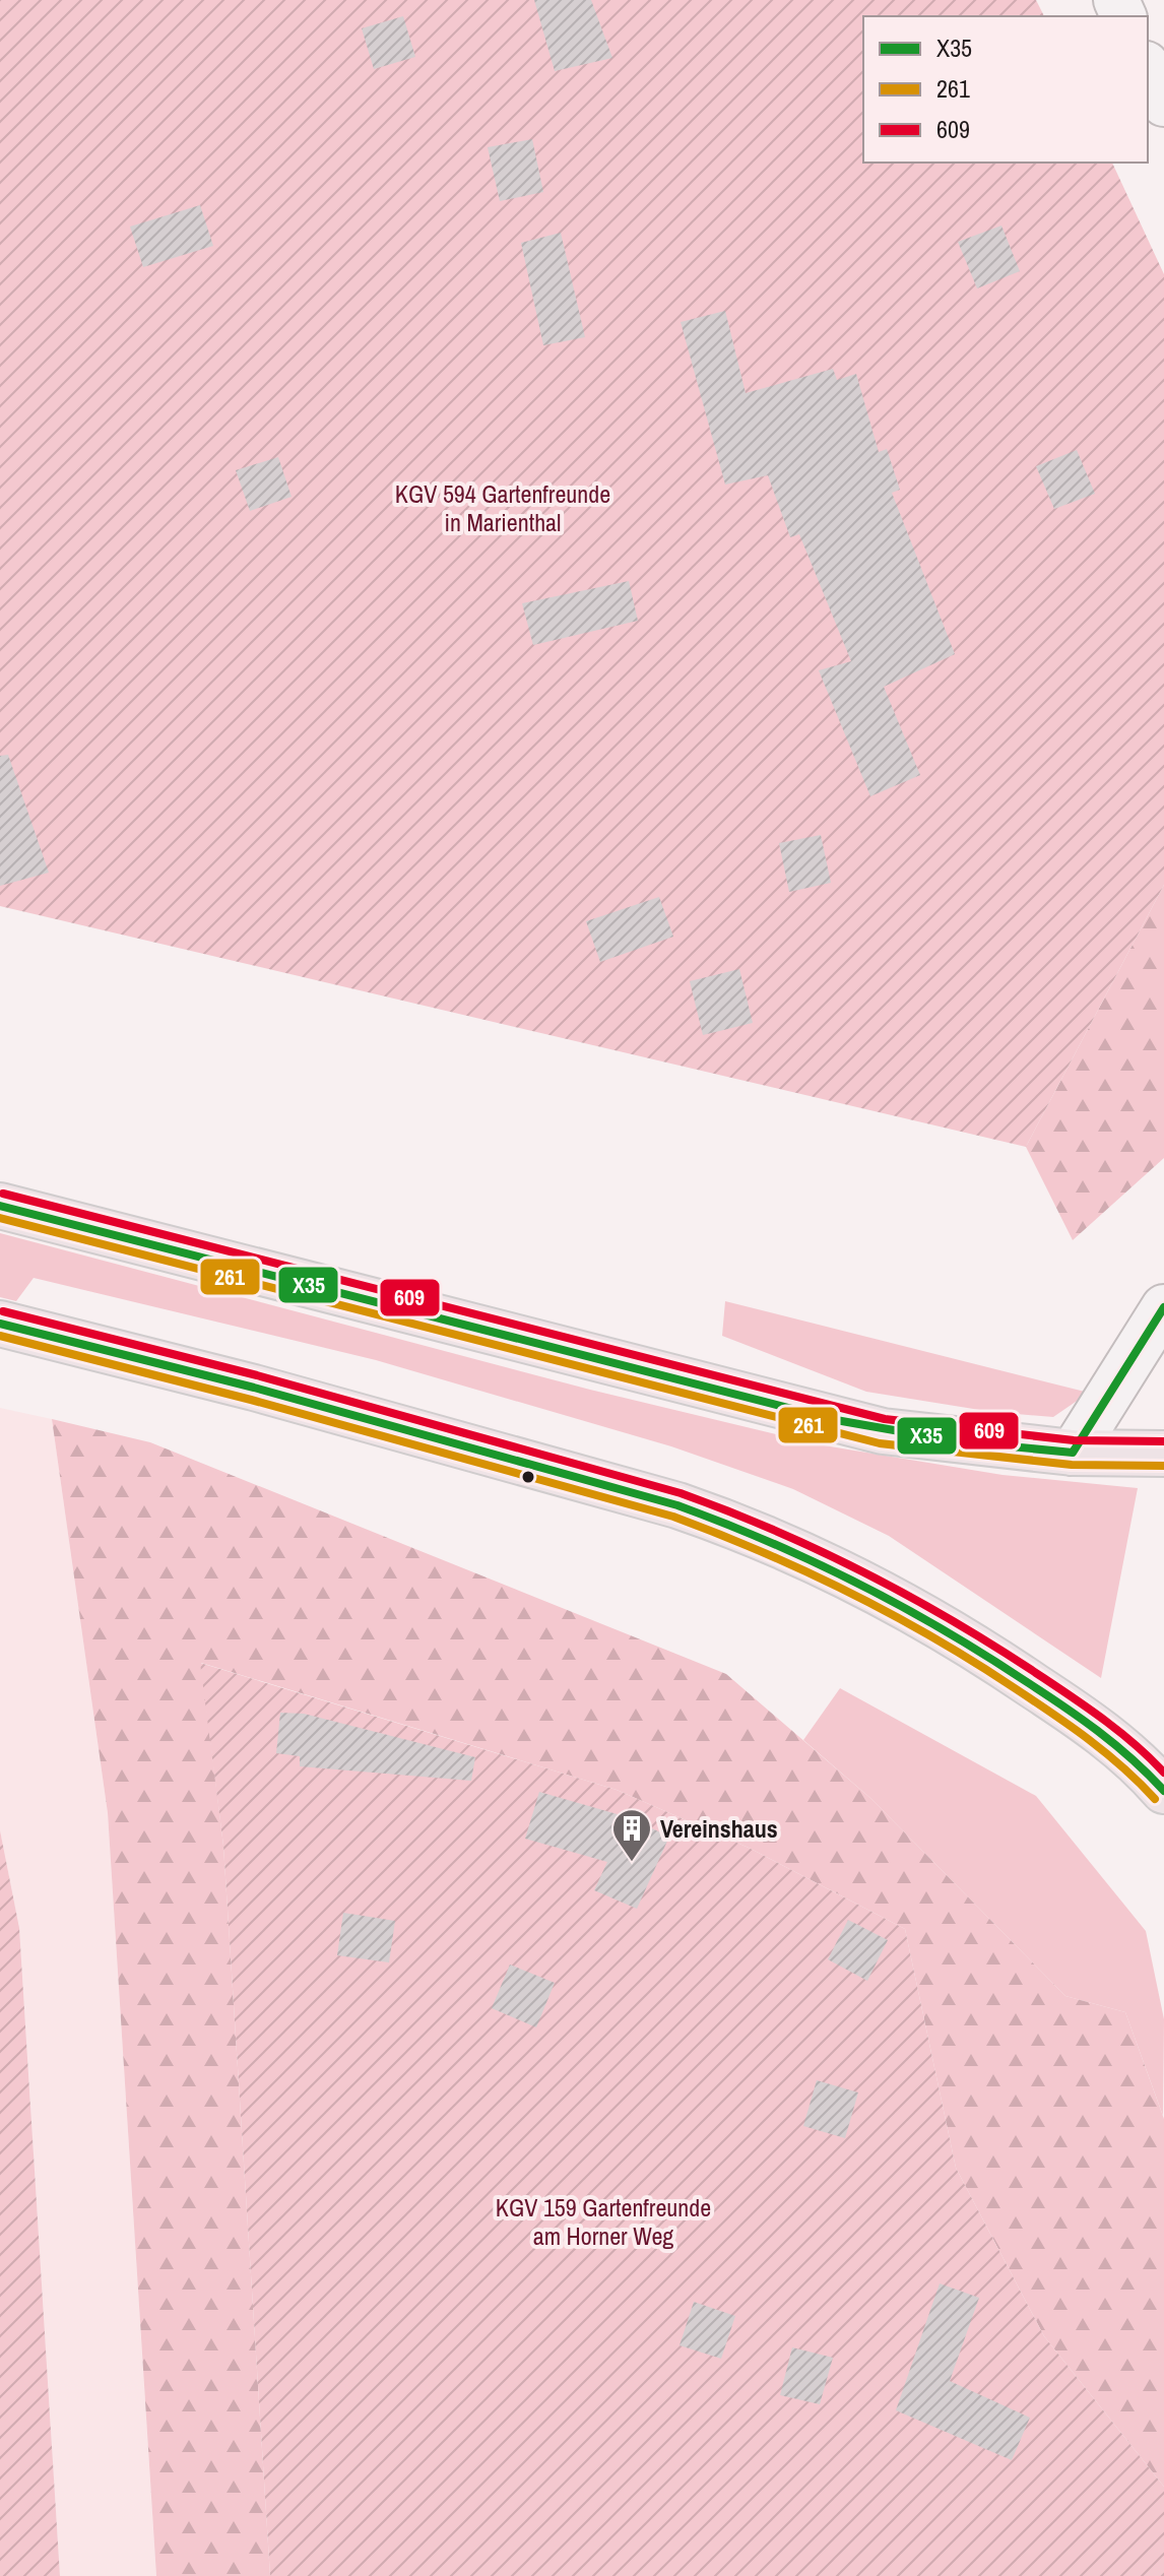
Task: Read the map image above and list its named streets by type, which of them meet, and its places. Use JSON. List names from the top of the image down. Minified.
{"parks":["KGV 594 Gartenfreunde in Marienthal","KGV 159 Gartenfreunde am Horner Weg"],"places":{"building":["Vereinshaus"]},"lines":["transit line 609","transit line X35","transit line 261"],"legend":["X35","261","609"]}
